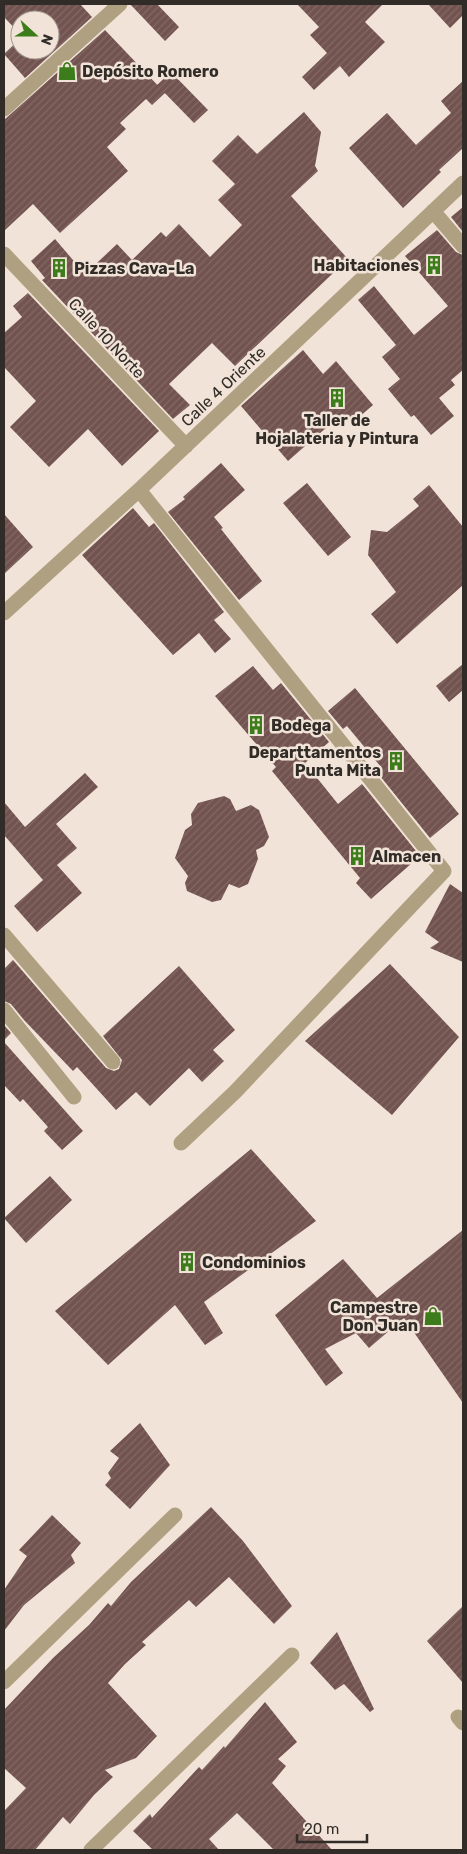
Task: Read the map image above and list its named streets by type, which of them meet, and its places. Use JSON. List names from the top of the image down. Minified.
{"streets":{"street":["Calle 10 Norte","Calle 4 Oriente"]},"crossings":[["Calle 10 Norte","Calle 4 Oriente"]],"places":{"shop":["Depósito Romero","Campestre Don Juan"],"building":["Habitaciones","Pizzas Cava-La","Taller de Hojalateria y Pintura","Bodega","Departtamentos Punta Mita","Almacen","Condominios"]},"scale_bar":"20 m","north":"right"}
